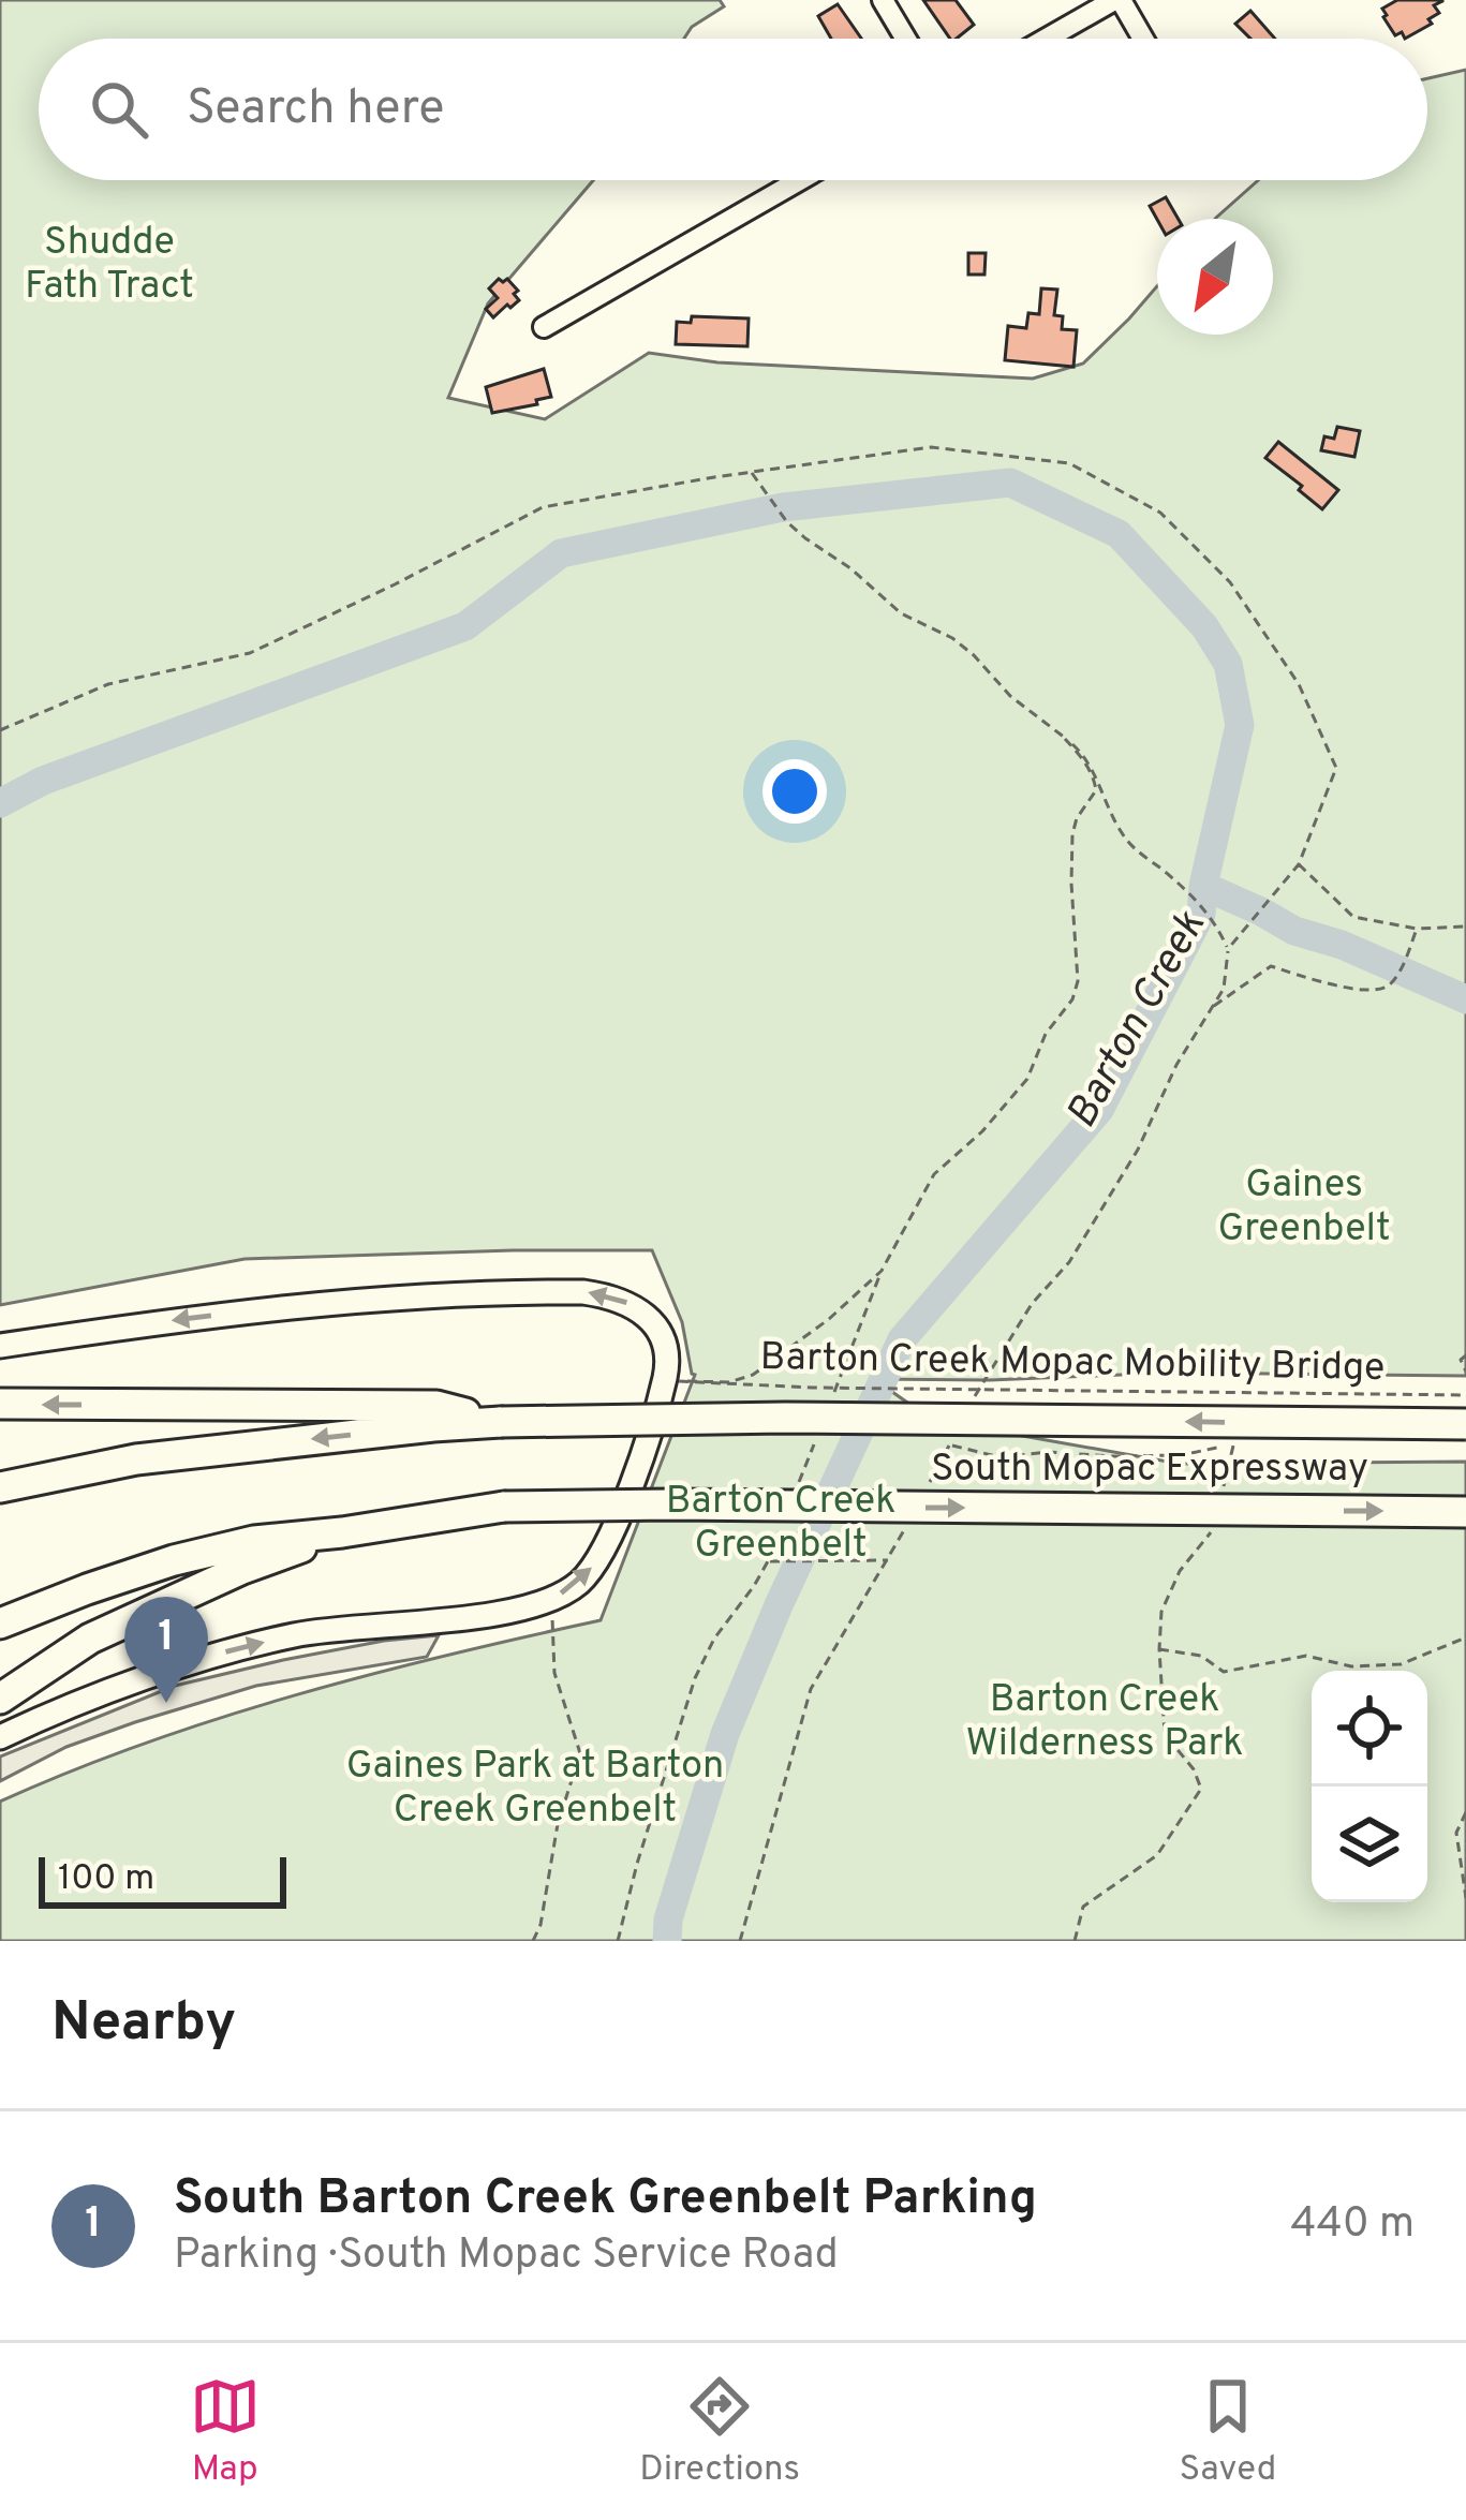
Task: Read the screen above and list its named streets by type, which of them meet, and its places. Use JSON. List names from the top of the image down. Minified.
{"streets":{"highway":["South Mopac Expressway"],"path":["Barton Creek Mopac Mobility Bridge"]},"water":["Barton Creek"],"parks":["Shudde Fath Tract","Gaines Greenbelt","Barton Creek Greenbelt","Barton Creek Wilderness Park","Gaines Park at Barton Creek Greenbelt"],"scale_bar":"100 m","north":"bottom left","page":{"search":"Search here","pins":"1","scale":"100 m","heading":"Nearby","list":[{"mark":"1","name":"South Barton Creek Greenbelt Parking","note":"Parking · South Mopac Service Road","value":"440 m"}],"nav":["Map","Directions","Saved"]}}
